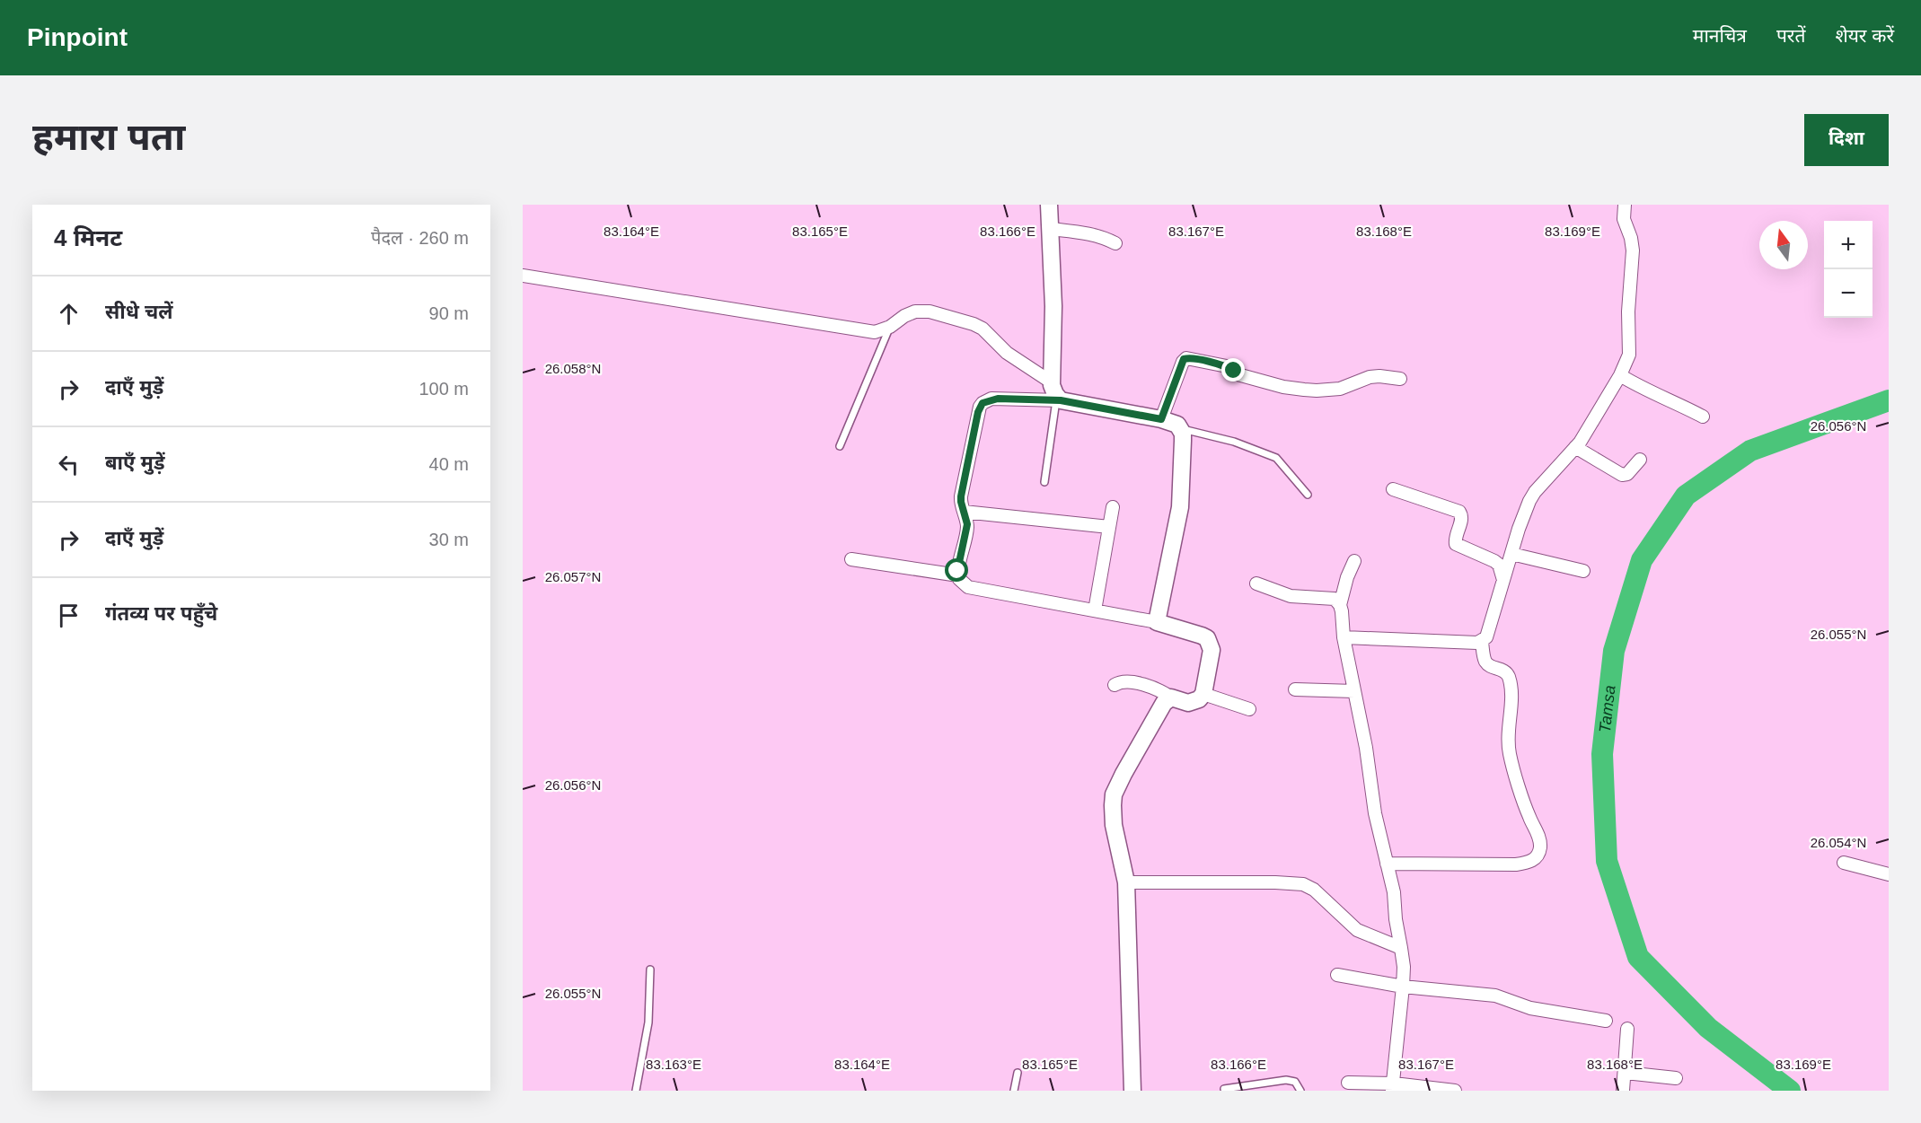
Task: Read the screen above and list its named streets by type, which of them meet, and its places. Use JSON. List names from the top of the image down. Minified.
{"water":["Tamsa"],"north":"top","page":{"header":"Pinpoint","nav":["मानचित्र","परतें","शेयर करें"],"buttons":"दिशा","title":"हमारा पता","heading":["4 मिनट","पैदल · 260 m"],"map_buttons":["+","−"],"list":[["सीधे चलें","90 m"],["दाएँ मुड़ें","100 m"],["बाएँ मुड़ें","40 m"],["दाएँ मुड़ें","30 m"],"गंतव्य पर पहुँचे"]},"coordinates":["83.164°E","83.168°E","83.165°E","83.166°E","83.167°E","83.169°E","26.058°N","26.056°N","26.057°N","26.055°N","26.054°N","83.163°E"]}
